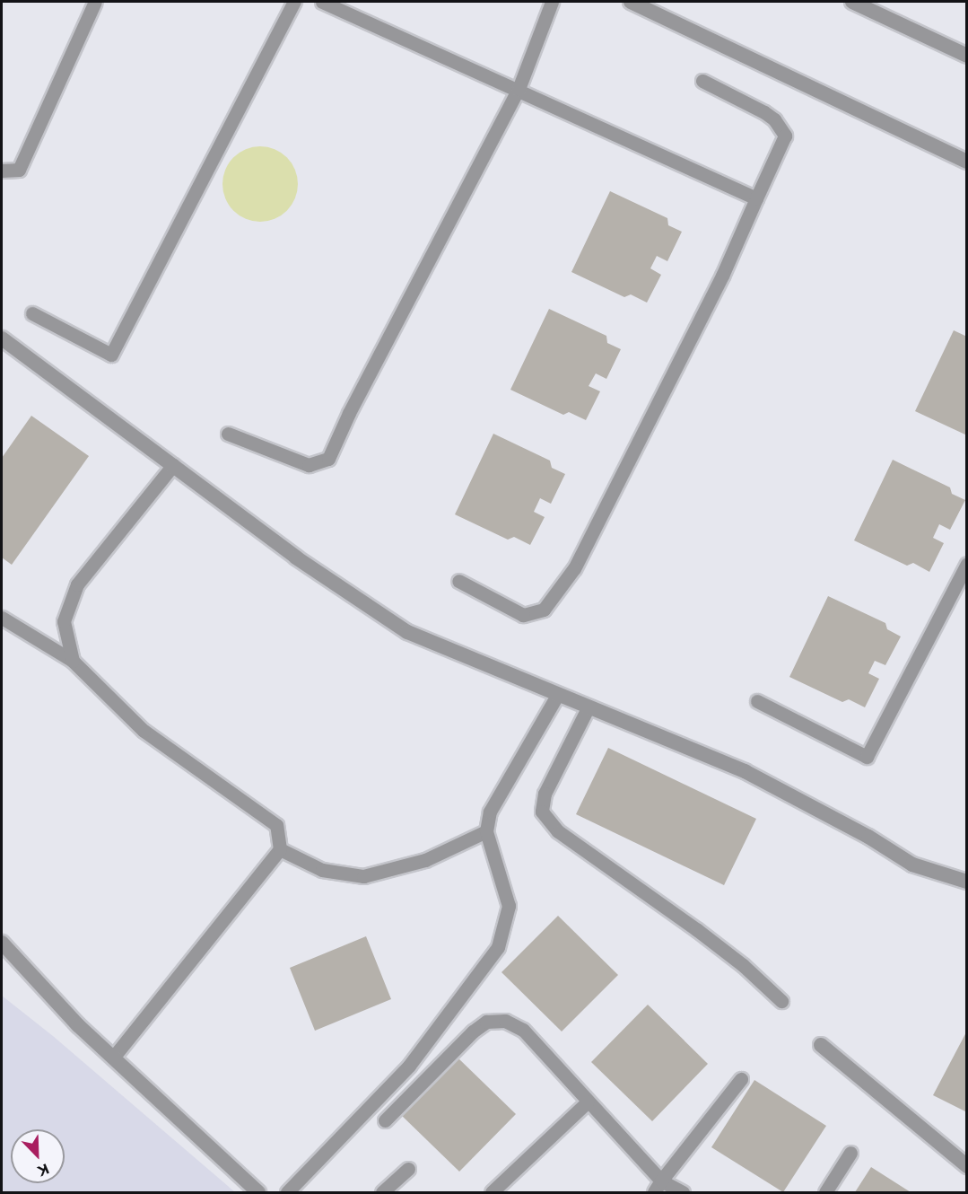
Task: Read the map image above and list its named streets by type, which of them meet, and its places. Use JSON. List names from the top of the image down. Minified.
{"north":"bottom right"}
